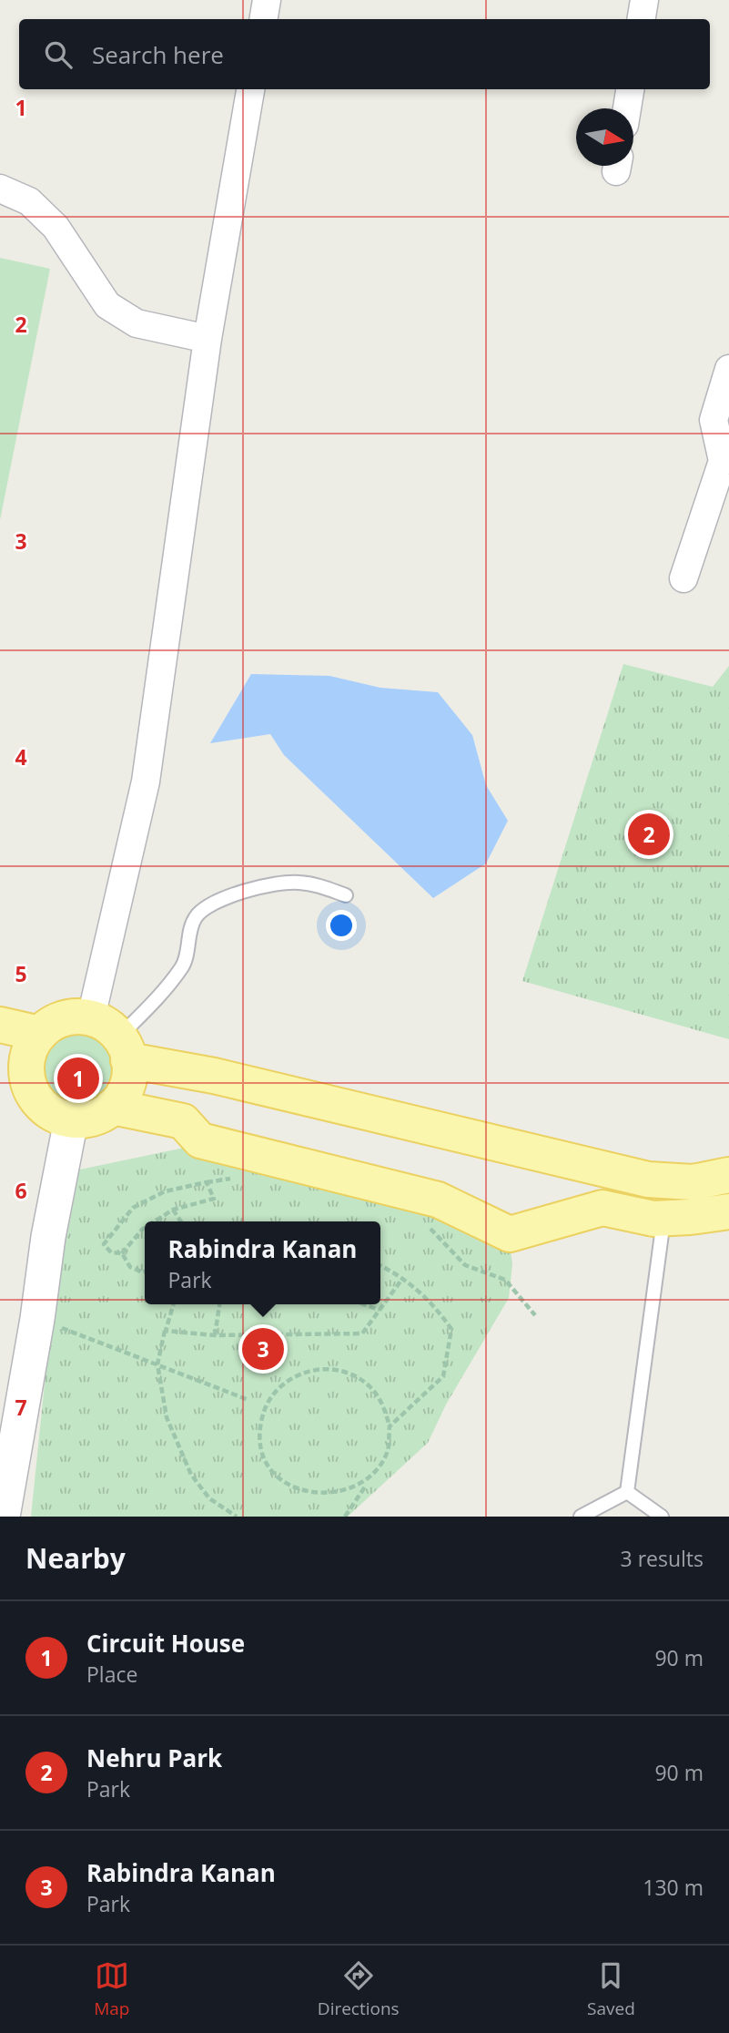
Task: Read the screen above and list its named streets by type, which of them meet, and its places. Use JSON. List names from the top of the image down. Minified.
{"north":"right","page":{"search":"Search here","pins":["2","1","3"],"popup":["Rabindra Kanan","Park"],"heading":["Nearby","3 results"],"list":[{"mark":"1","name":"Circuit House","note":"Place","value":"90 m"},{"mark":"2","name":"Nehru Park","note":"Park","value":"90 m"},{"mark":"3","name":"Rabindra Kanan","note":"Park","value":"130 m"}],"nav":["Map","Directions","Saved"]},"grid":{"rows":["1","2","3","4","5","6","7"]}}
